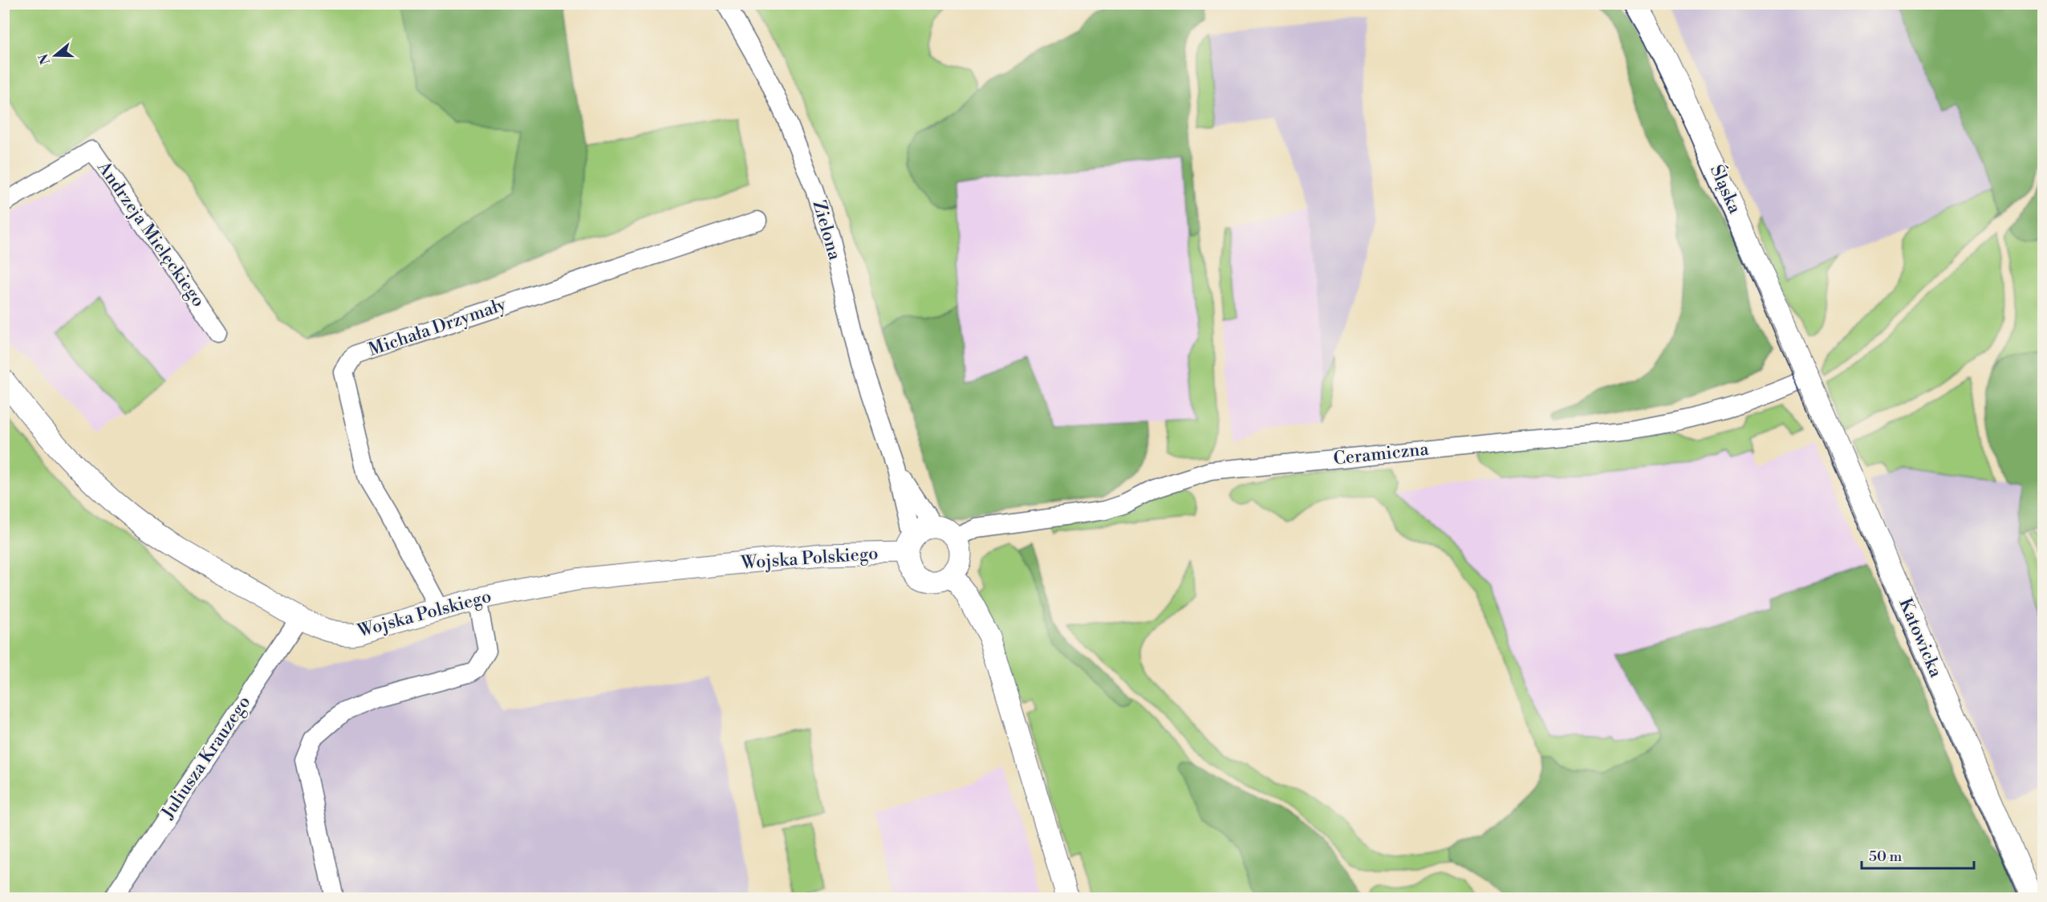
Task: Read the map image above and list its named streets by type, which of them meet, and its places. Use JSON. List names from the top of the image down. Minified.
{"streets":{"street":["Śląska","Zielona","Andrzeja Mielęckiego","Michała Drzymały","Ceramiczna","Wojska Polskiego","Katowicka","Juliusza Krauzego"]},"crossings":[["Śląska","Ceramiczna"],["Śląska","Katowicka"],["Zielona","Ceramiczna"],["Zielona","Wojska Polskiego"],["Michała Drzymały","Wojska Polskiego"],["Ceramiczna","Wojska Polskiego"],["Ceramiczna","Katowicka"],["Wojska Polskiego","Juliusza Krauzego"]],"scale_bar":"50 m","north":"left"}
